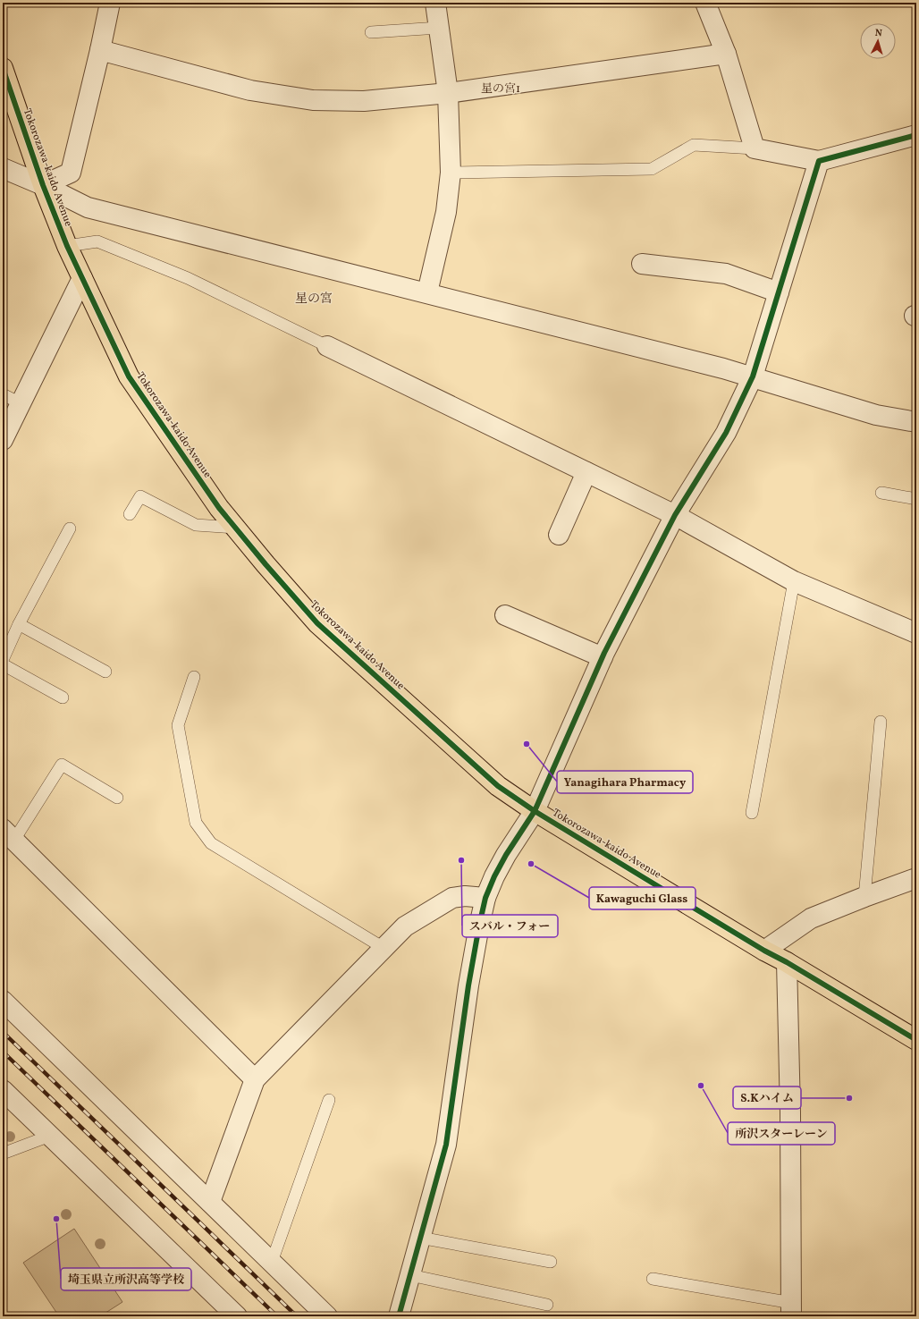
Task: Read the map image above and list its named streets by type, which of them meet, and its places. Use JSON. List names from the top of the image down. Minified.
{"streets":{"main road":["Tokorozawa-kaido Avenue"]},"districts":["星の宮1","星の宮"],"places":["Yanagihara Pharmacy","スバル・フォー","Kawaguchi Glass","所沢スターレーン","S.Kハイム","埼玉県立所沢高等学校"],"north":"top"}
